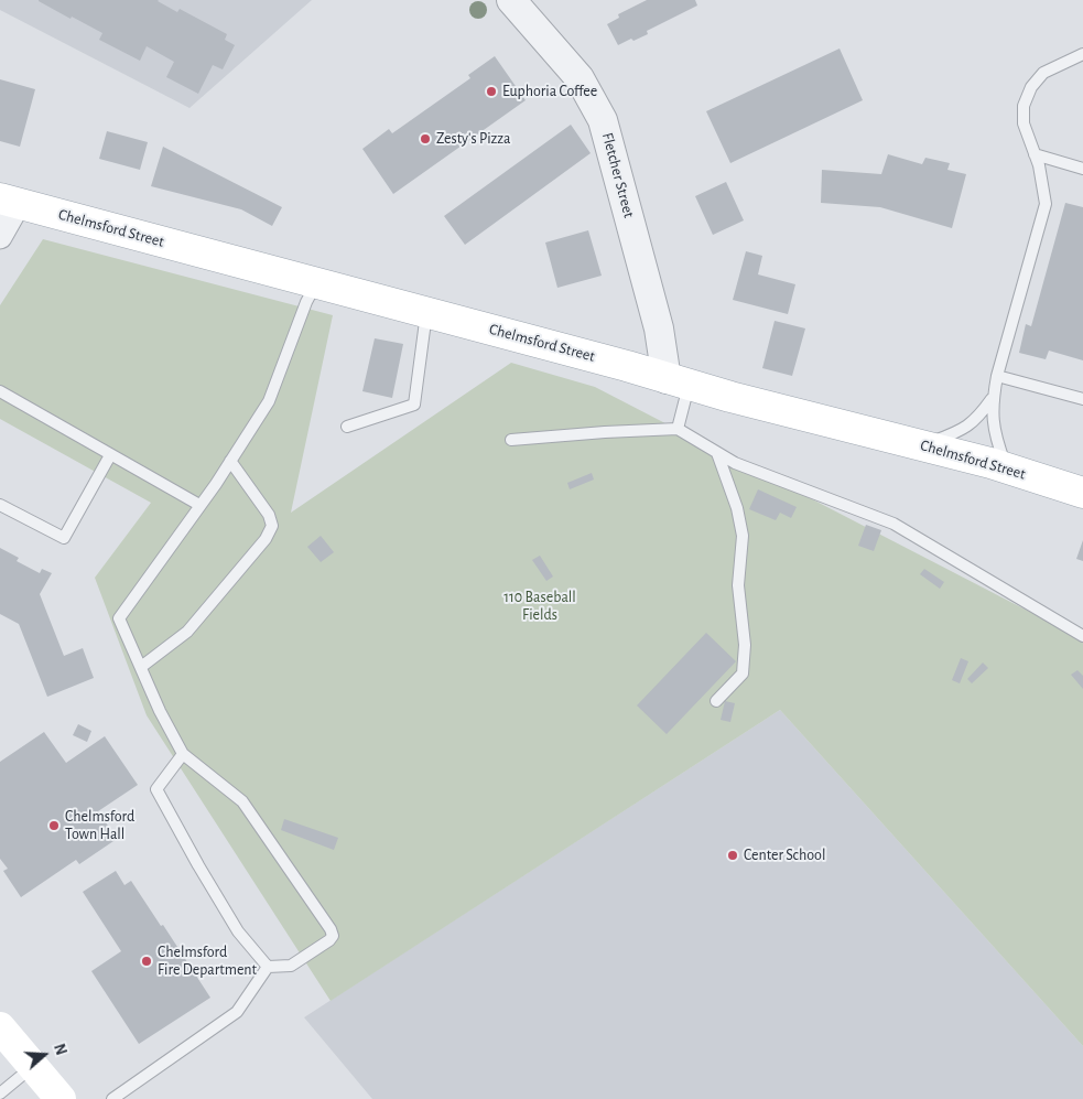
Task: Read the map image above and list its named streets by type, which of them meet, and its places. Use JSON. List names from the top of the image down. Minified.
{"streets":{"main road":["Chelmsford Street"],"street":["Fletcher Street"]},"crossings":[["Fletcher Street","Chelmsford Street"]],"parks":["110 Baseball Fields"],"places":["Euphoria Coffee","Zesty's Pizza","Chelmsford Town Hall","Center School","Chelmsford Fire Department"],"north":"right"}
